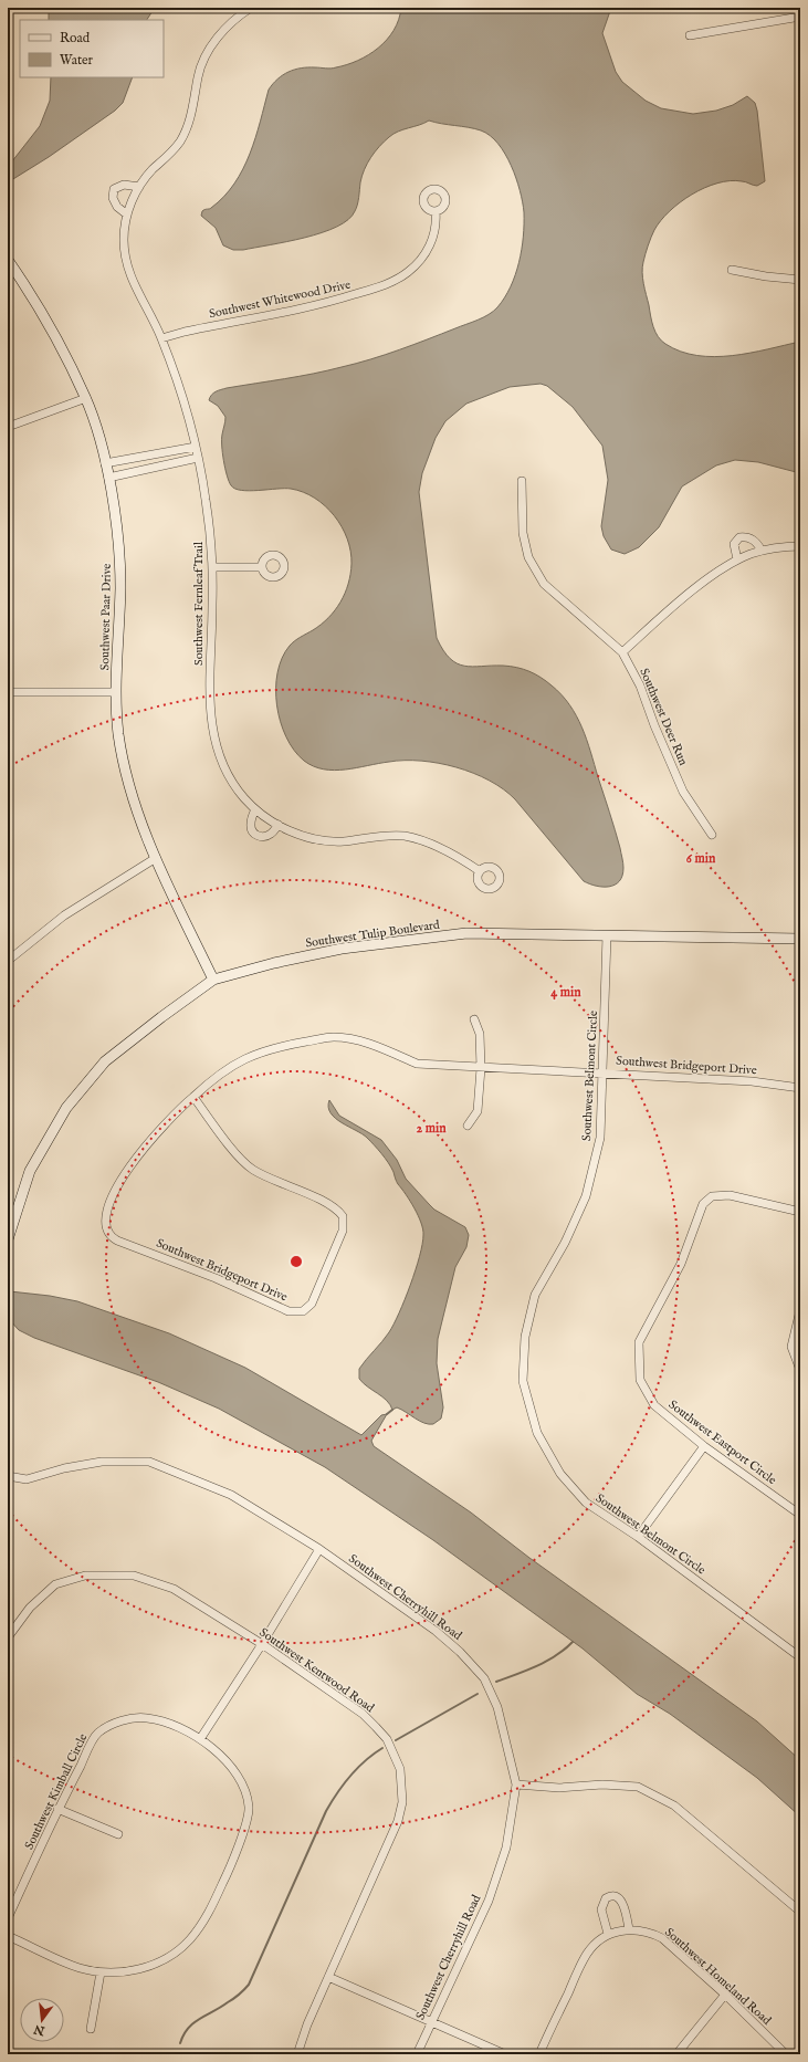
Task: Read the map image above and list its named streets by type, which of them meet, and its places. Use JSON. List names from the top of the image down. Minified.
{"streets":{"street":["Southwest Whitewood Drive","Southwest Fernleaf Trail","Southwest Paar Drive","Southwest Deer Run","Southwest Tulip Boulevard","Southwest Bridgeport Drive","Southwest Belmont Circle","Southwest Eastport Circle","Southwest Cherryhill Road","Southwest Kentwood Road","Southwest Kimball Circle","Southwest Homeland Road"]},"crossings":[["Southwest Whitewood Drive","Southwest Fernleaf Trail"],["Southwest Paar Drive","Southwest Tulip Boulevard"],["Southwest Tulip Boulevard","Southwest Belmont Circle"],["Southwest Bridgeport Drive","Southwest Belmont Circle"]],"legend":["Road","Water"],"north":"bottom","rings":["6 min","4 min","2 min"]}
